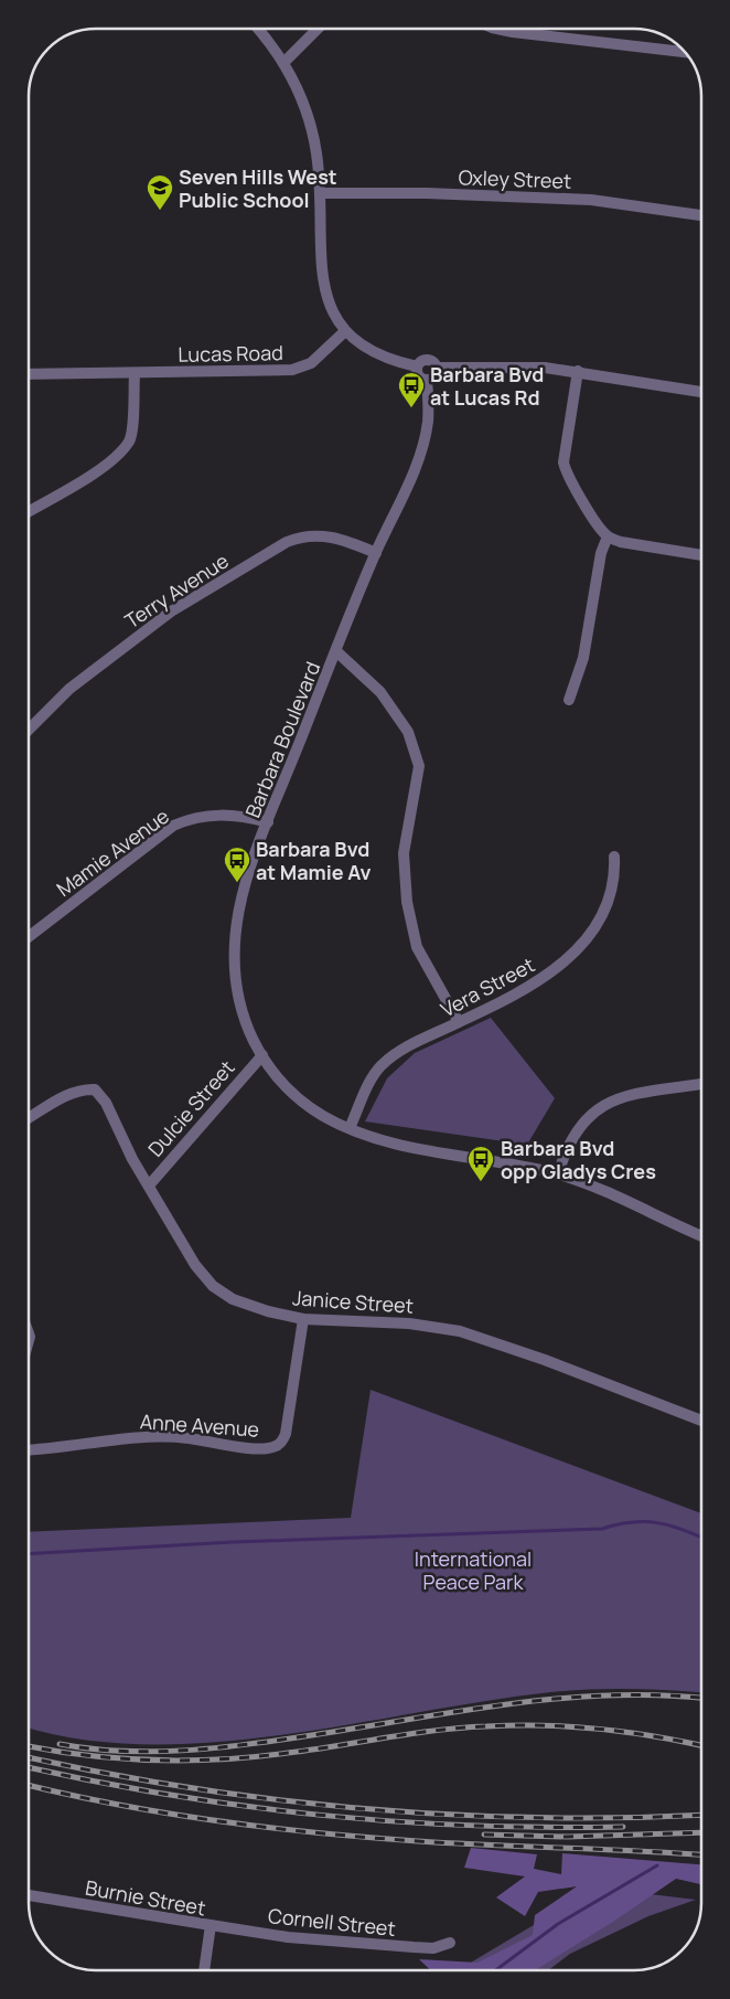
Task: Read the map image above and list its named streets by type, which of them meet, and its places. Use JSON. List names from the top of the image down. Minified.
{"streets":{"street":["Oxley Street","Lucas Road","Terry Avenue","Barbara Boulevard","Mamie Avenue","Vera Street","Dulcie Street","Janice Street","Anne Avenue","Burnie Street","Cornell Street"]},"crossings":[["Terry Avenue","Barbara Boulevard"],["Barbara Boulevard","Mamie Avenue"],["Barbara Boulevard","Vera Street"],["Barbara Boulevard","Dulcie Street"],["Dulcie Street","Janice Street"],["Janice Street","Anne Avenue"],["Burnie Street","Cornell Street"]],"parks":["International Peace Park"],"places":{"school or university":["Seven Hills West Public School"],"bus stop":["Barbara Bvd at Lucas Rd","Barbara Bvd at Mamie Av","Barbara Bvd opp Gladys Cres"]}}
